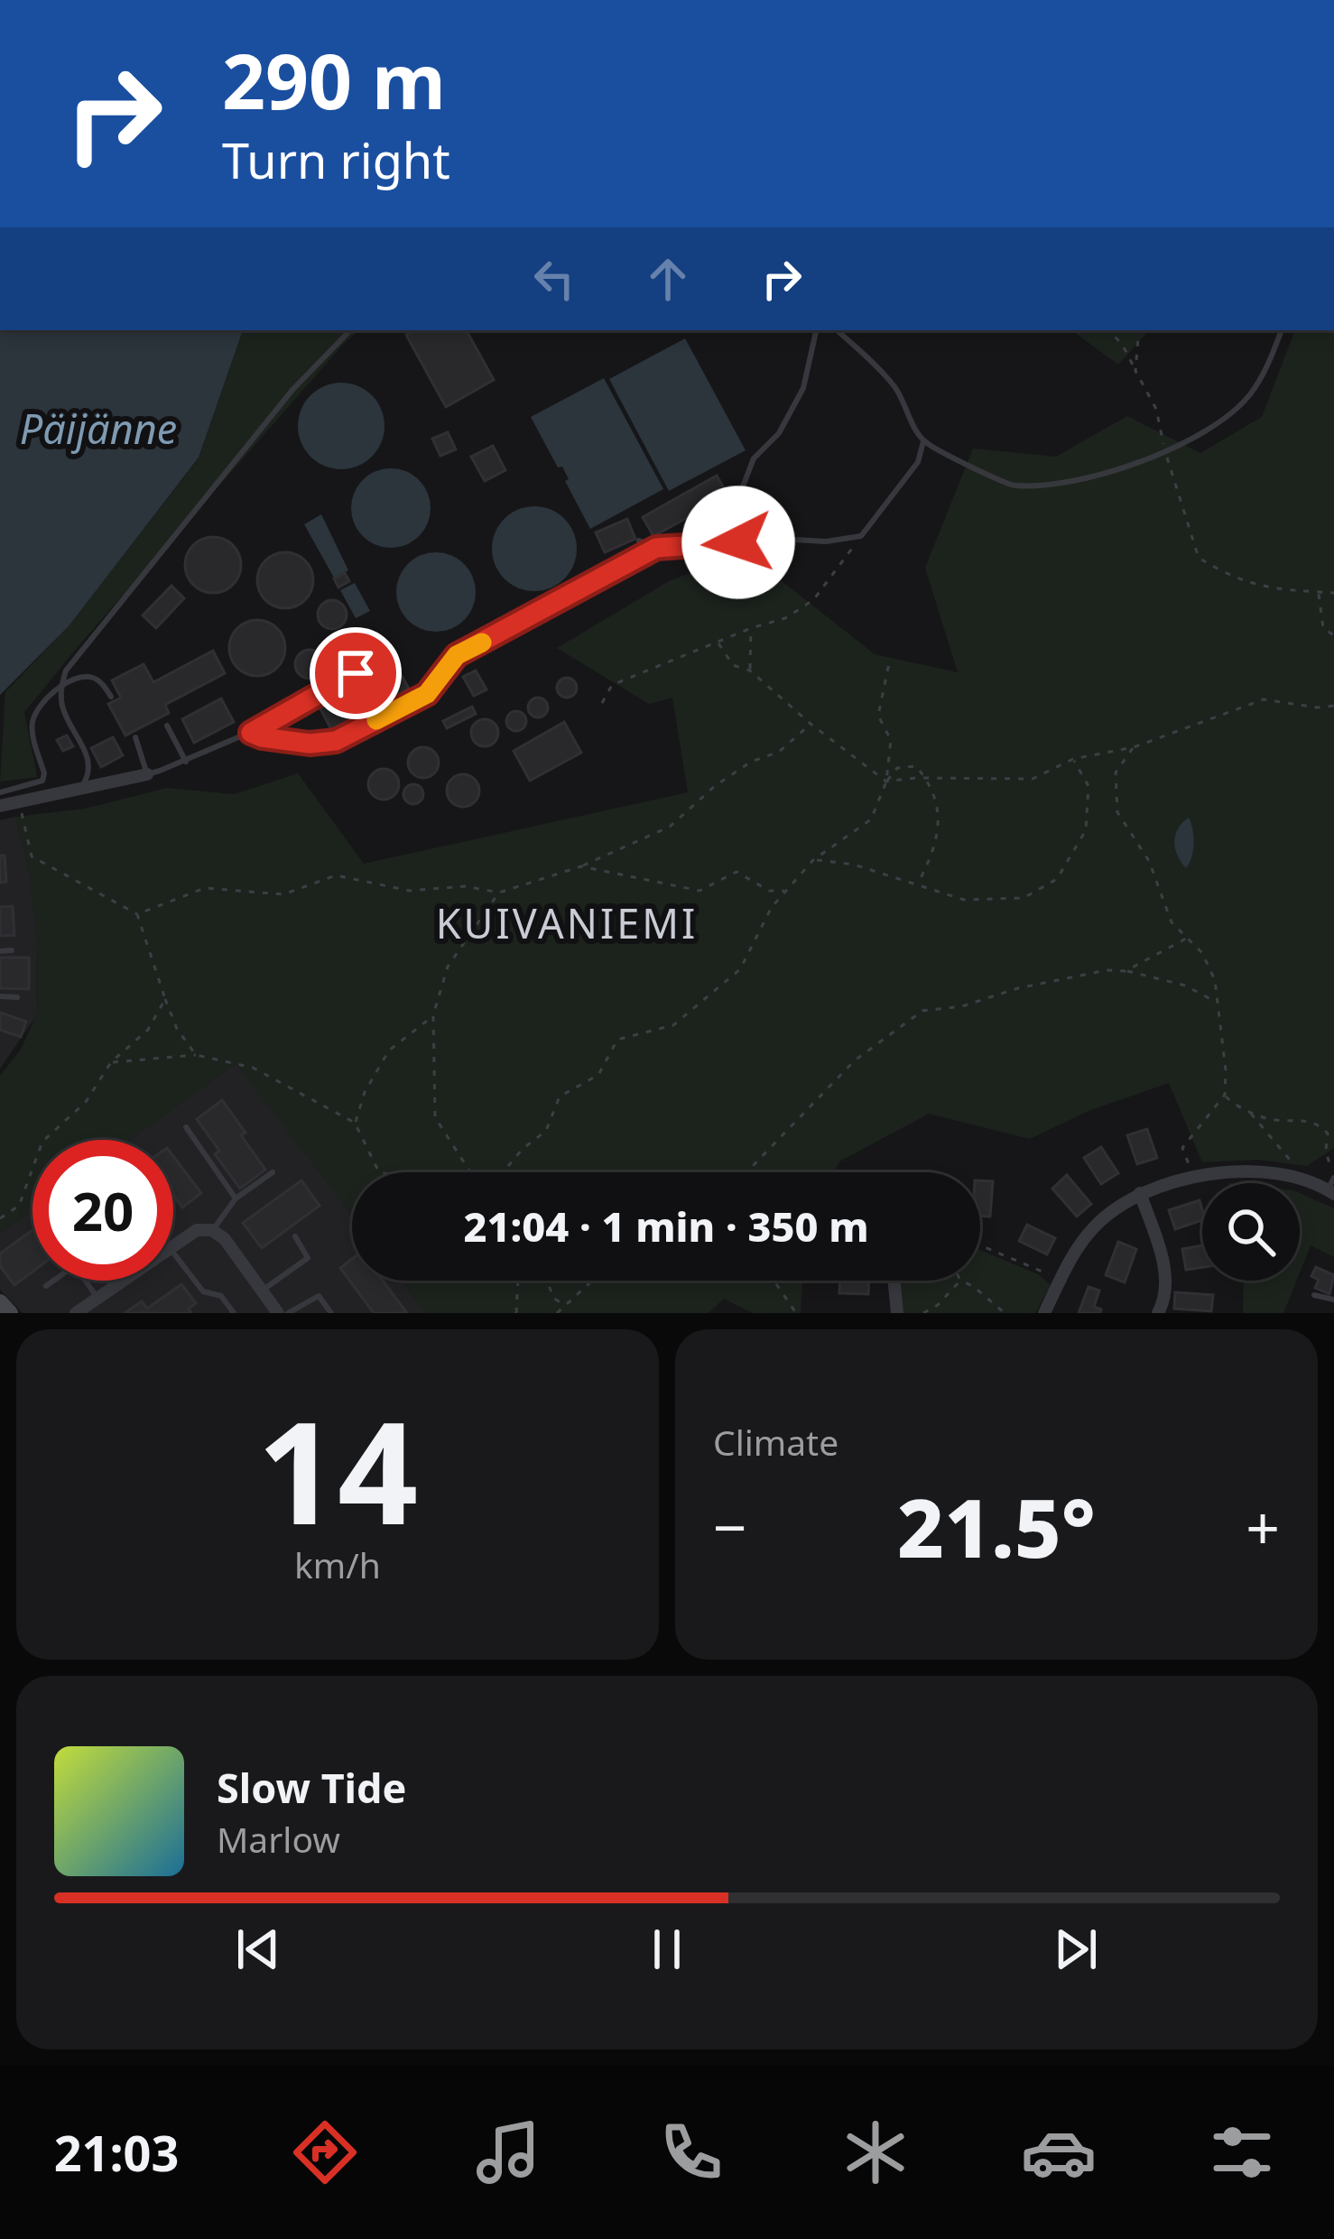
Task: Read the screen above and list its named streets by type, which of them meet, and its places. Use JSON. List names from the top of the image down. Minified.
{"districts":["KUIVANIEMI"],"water":["Päijänne"],"page":{"turn":["290 m","Turn right"],"limit":"20","trip":"21:04 · 1 min · 350 m","tile":[["14","km/h"],"Climate"],"heat":["−","21.5°","+"],"song":["Slow Tide","Marlow"],"tabs":"21:03"}}
